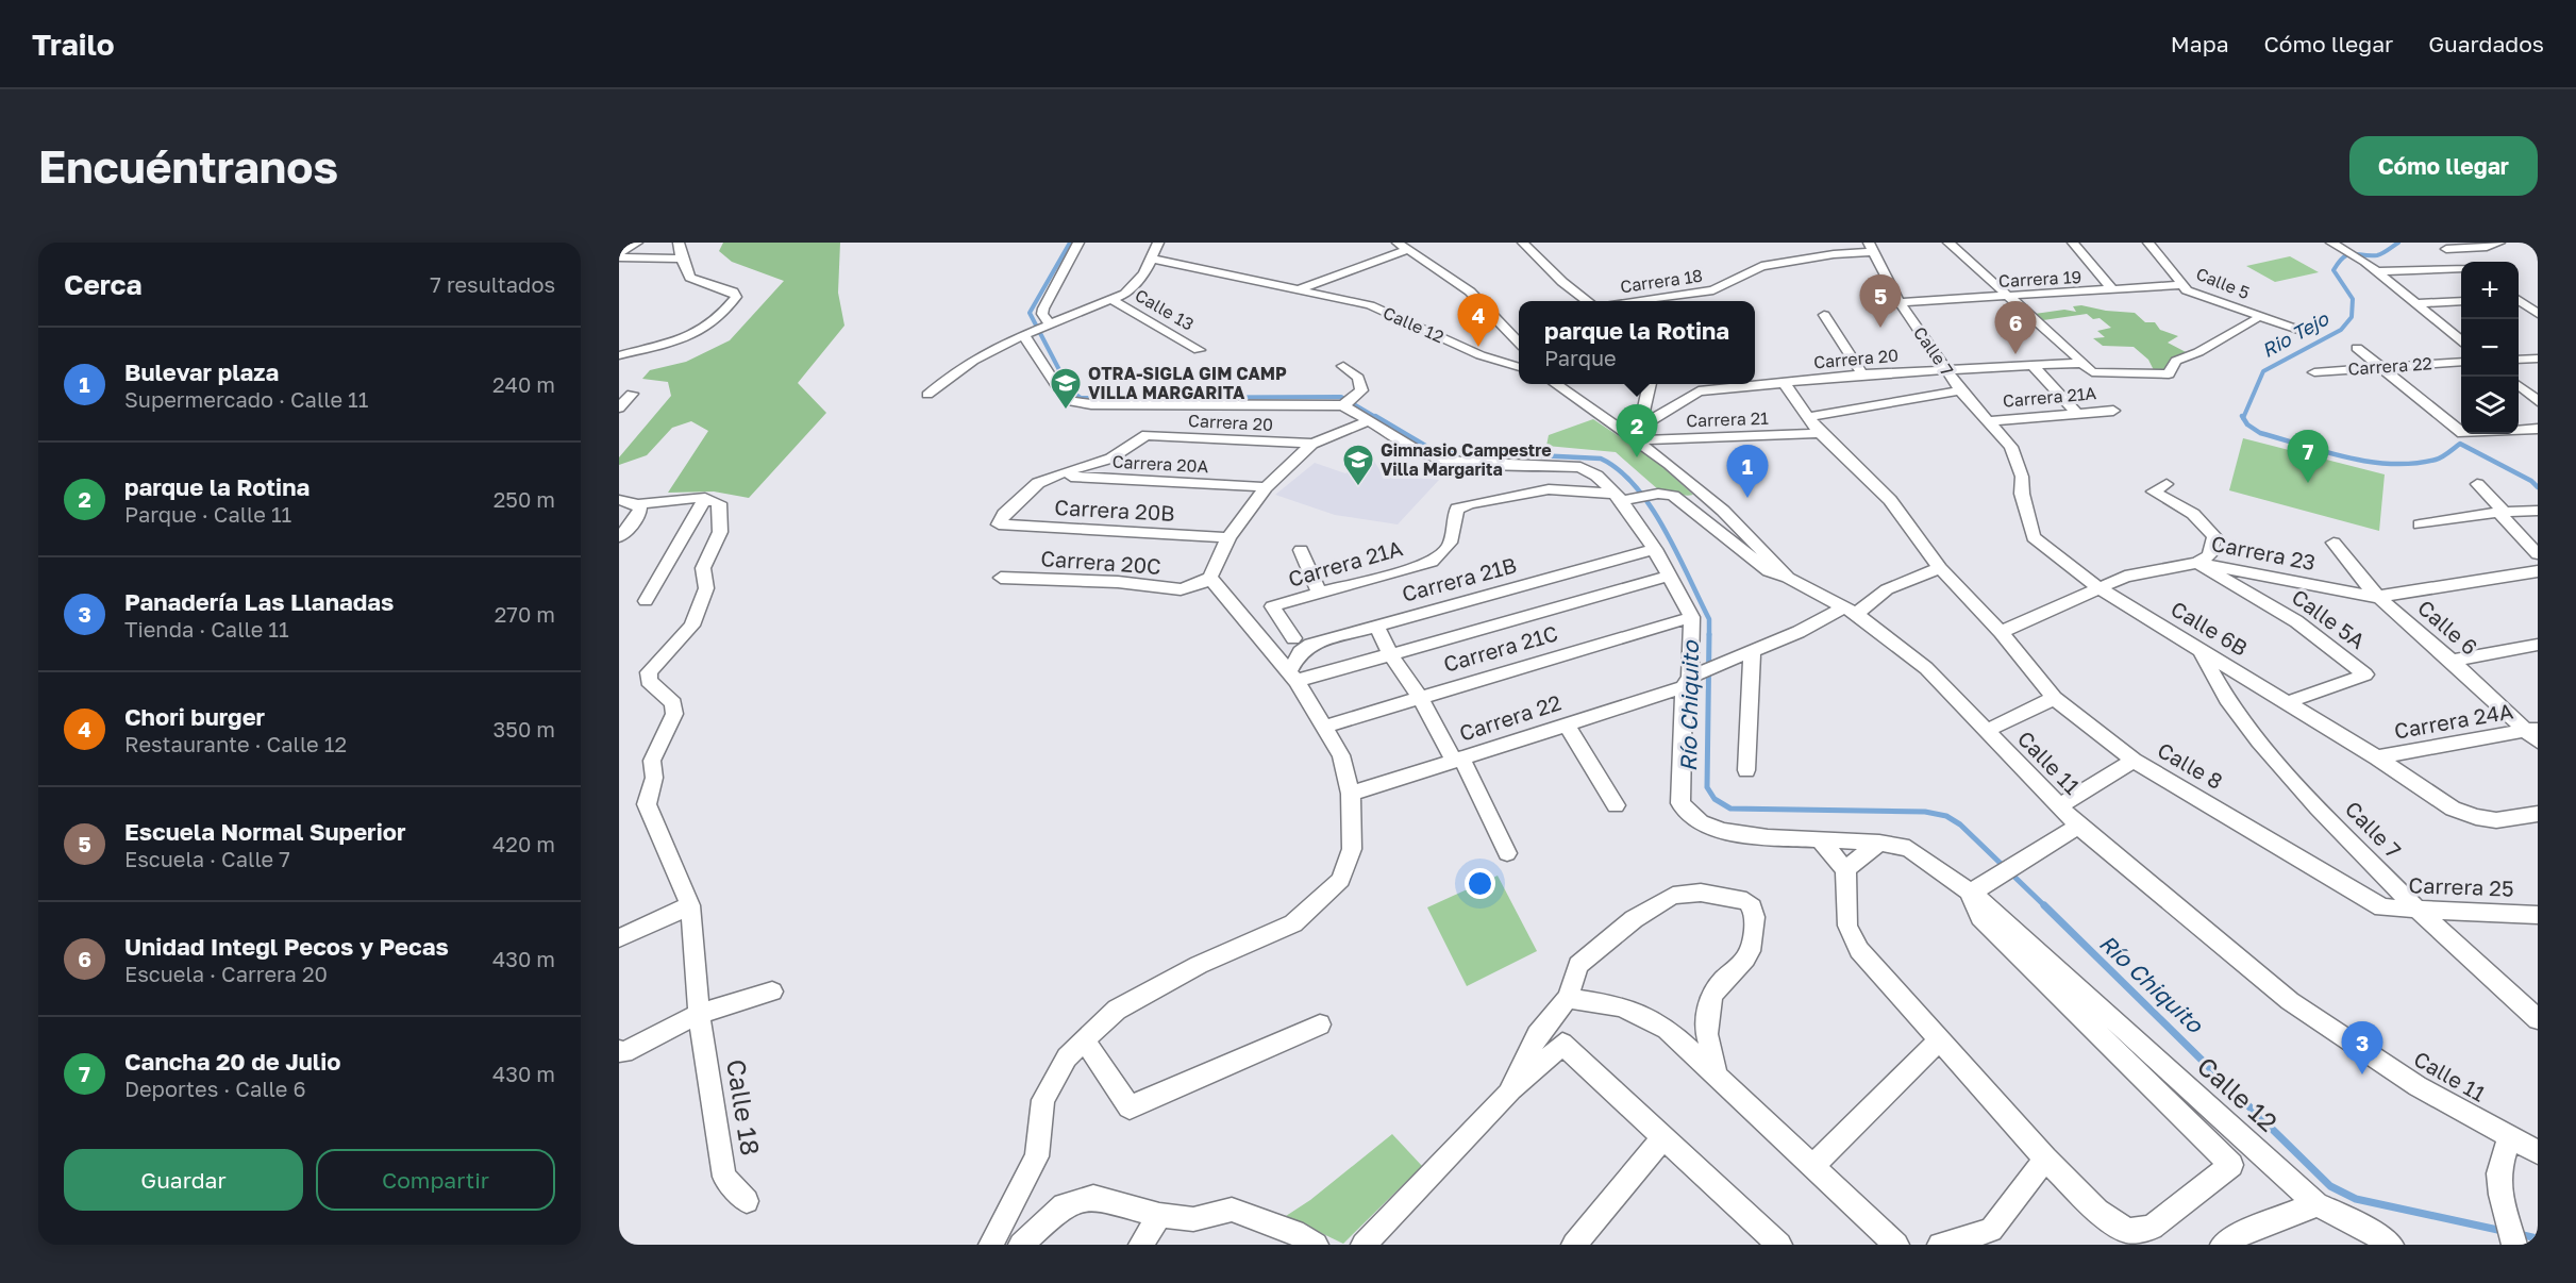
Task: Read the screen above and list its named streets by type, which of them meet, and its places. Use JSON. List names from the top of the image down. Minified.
{"streets":{"street":["Carrera 19","Carrera 18","Calle 5","Calle 13","Calle 12","Calle 7","Carrera 20","Carrera 22","Carrera 21A","Carrera 21","Carrera 20A","Carrera 20B","Carrera 23","Carrera 20C","Carrera 21B","Calle 5A","Calle 6","Calle 6B","Carrera 21C","Carrera 24A","Calle 11","Calle 8","Carrera 25","Calle 18"]},"crossings":[["Carrera 19","Calle 5"],["Carrera 19","Calle 7"],["Carrera 18","Calle 7"],["Calle 12","Carrera 22"],["Calle 12","Carrera 21C"],["Calle 7","Carrera 20"],["Calle 7","Carrera 21A"],["Calle 7","Calle 6B"],["Calle 7","Carrera 25"],["Carrera 20","Carrera 21"],["Carrera 20","Carrera 20A"],["Carrera 20","Carrera 20B"],["Carrera 20","Calle 11"],["Carrera 20","Calle 8"],["Carrera 22","Calle 11"],["Carrera 21A","Calle 6B"],["Carrera 21","Calle 11"],["Carrera 21","Calle 8"],["Carrera 20A","Carrera 20B"],["Carrera 23","Calle 5A"],["Carrera 23","Calle 6"],["Carrera 23","Calle 6B"],["Carrera 23","Calle 8"],["Calle 5A","Calle 6B"],["Calle 6","Carrera 24A"],["Calle 6B","Carrera 24A"],["Calle 8","Carrera 25"]],"water":["Rio Tejo","Río Chiquito"],"places":{"school or university":["OTRA-SIGLA GIM CAMP VILLA MARGARITA","Gimnasio Campestre Villa Margarita"]},"page":{"header":"Trailo","nav":["Mapa","Cómo llegar","Guardados"],"buttons":["Cómo llegar",["Guardar","Compartir"]],"title":"Encuéntranos","heading":["Cerca","7 resultados"],"map_buttons":["+","−"],"pins":["5","4","6","2","7","1","3"],"popup":["parque la Rotina","Parque"],"list":[{"mark":"1","name":"Bulevar plaza","note":"Supermercado · Calle 11","value":"240 m"},{"mark":"2","name":"parque la Rotina","note":"Parque · Calle 11","value":"250 m"},{"mark":"3","name":"Panadería Las Llanadas","note":"Tienda · Calle 11","value":"270 m"},{"mark":"4","name":"Chori burger","note":"Restaurante · Calle 12","value":"350 m"},{"mark":"5","name":"Escuela Normal Superior","note":"Escuela · Calle 7","value":"420 m"},{"mark":"6","name":"Unidad Integl Pecos y Pecas","note":"Escuela · Carrera 20","value":"430 m"},{"mark":"7","name":"Cancha 20 de Julio","note":"Deportes · Calle 6","value":"430 m"}]}}
